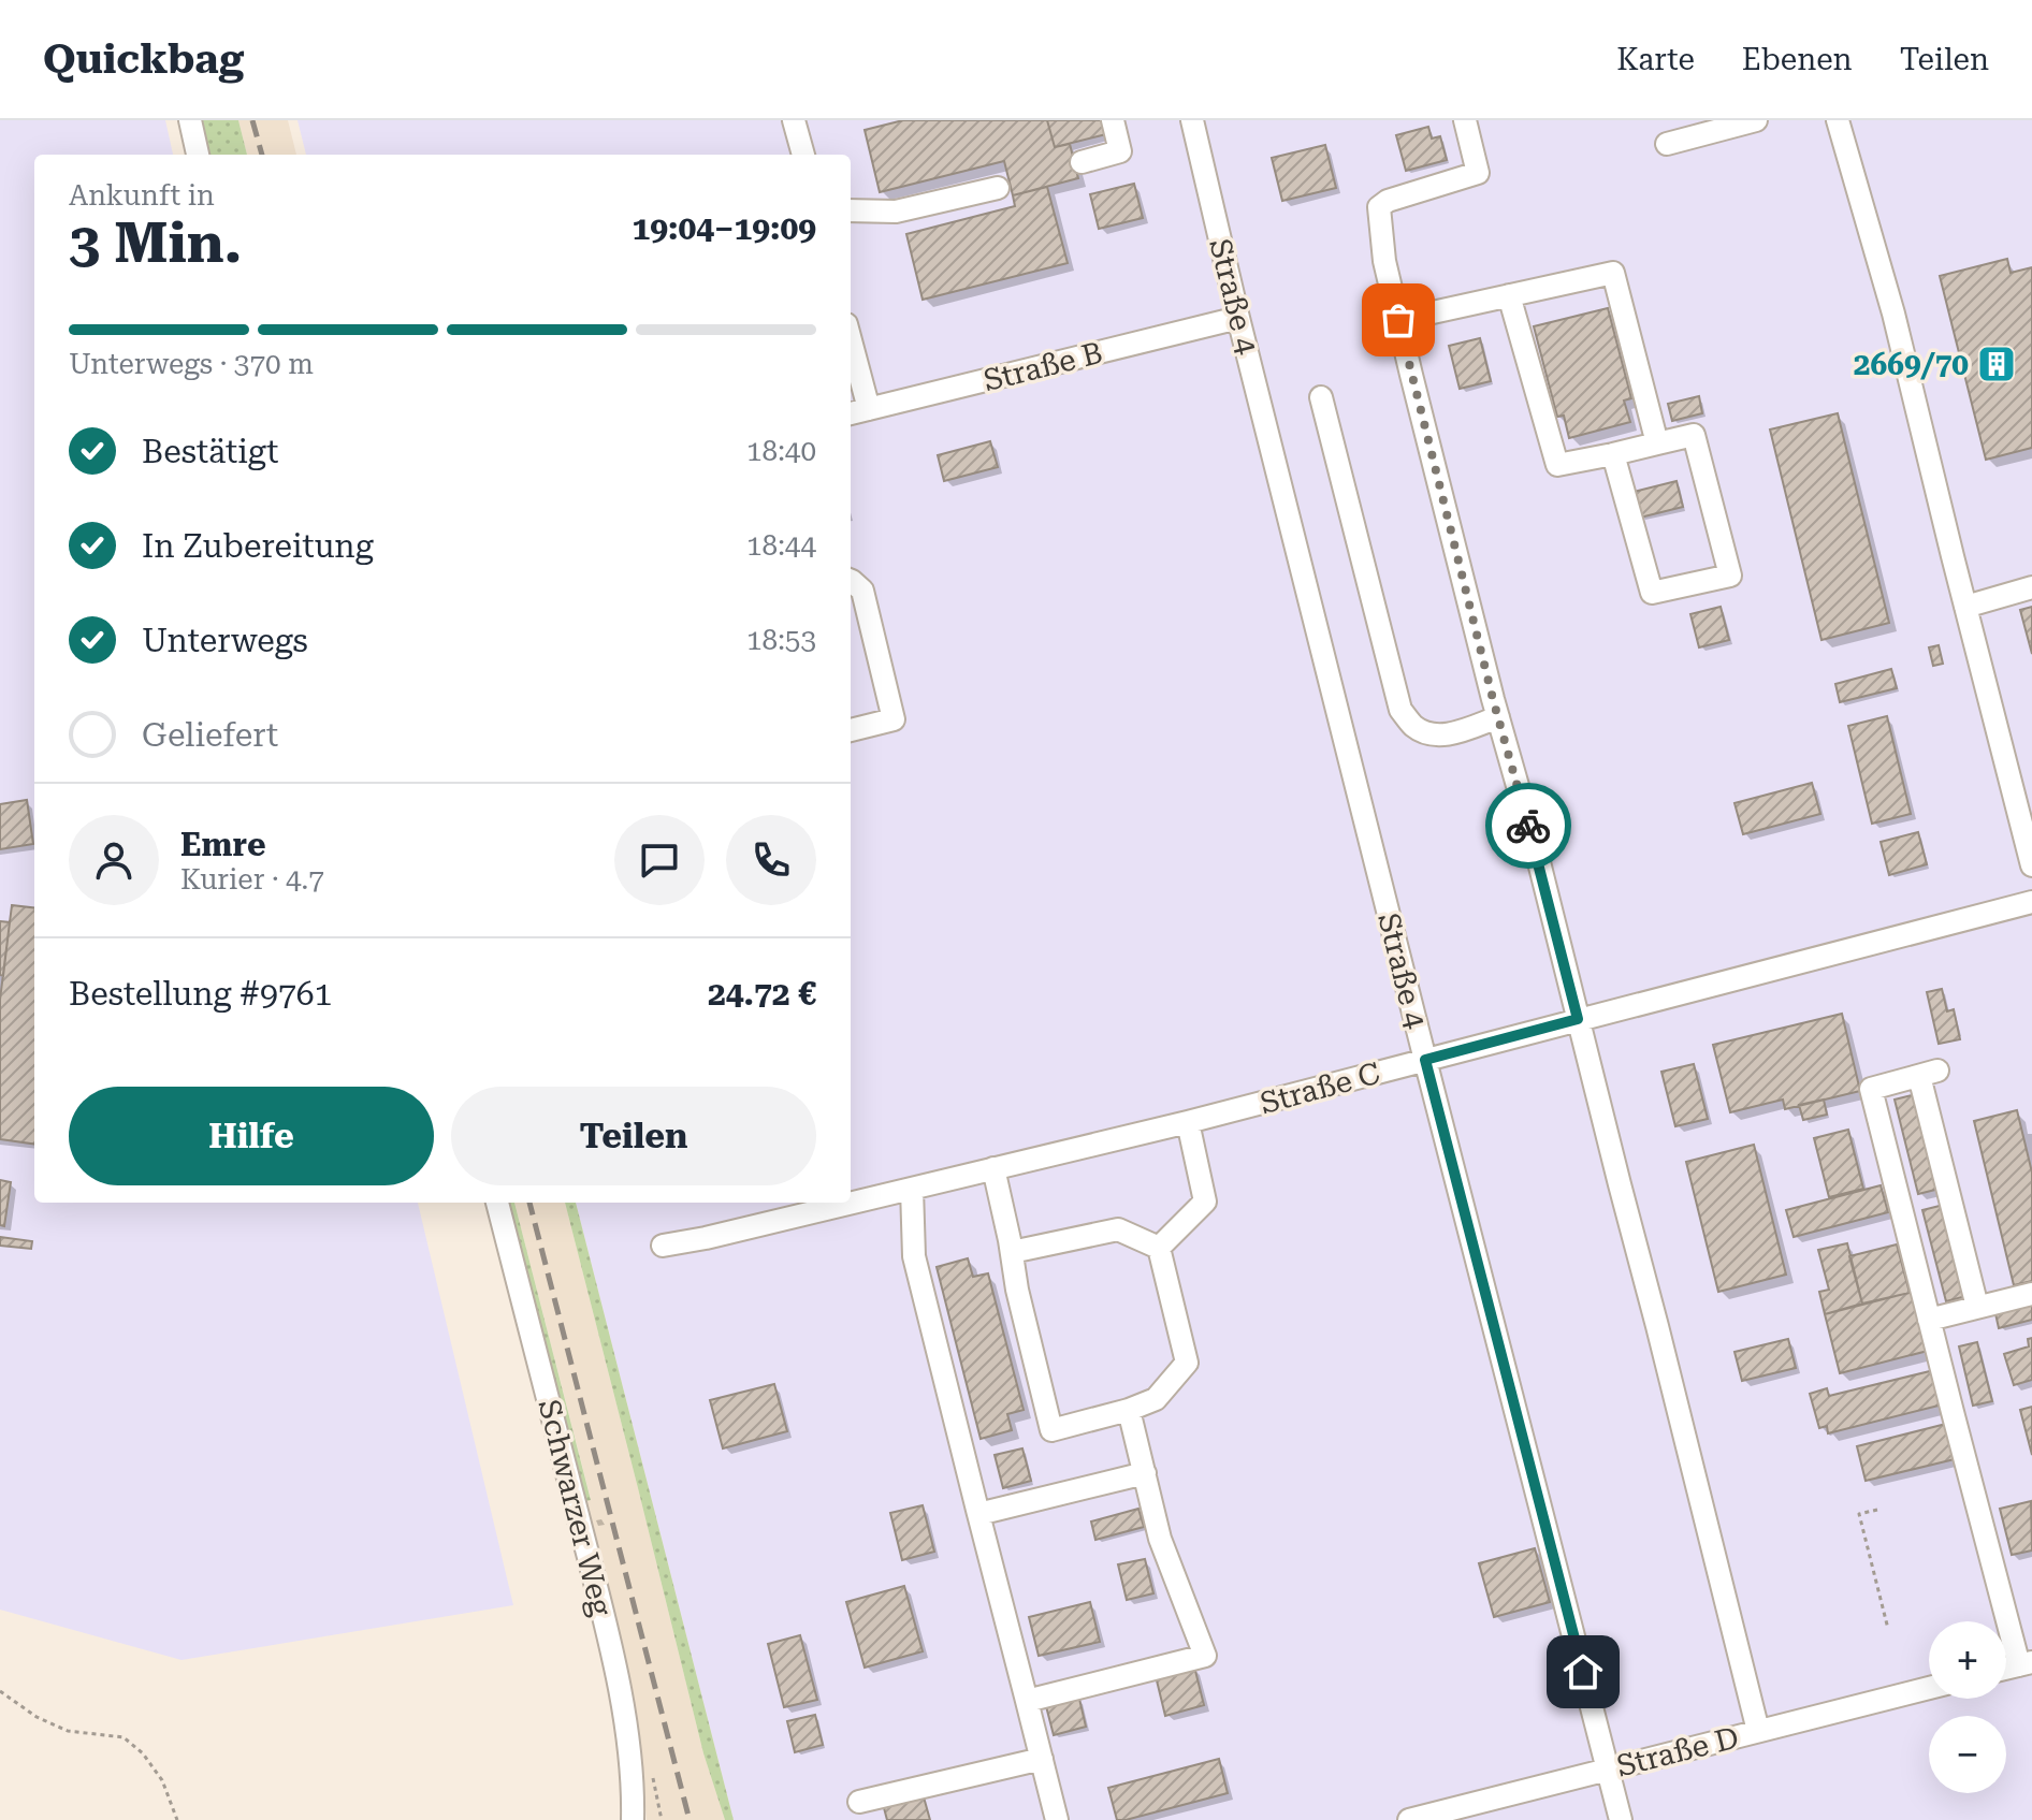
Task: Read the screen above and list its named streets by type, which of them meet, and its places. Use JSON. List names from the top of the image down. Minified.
{"streets":{"street":["Straße 4","Straße B","Straße C","Schwarzer Weg","Straße D"]},"crossings":[["Straße 4","Straße B"],["Straße 4","Straße C"],["Straße 4","Straße D"]],"places":{"building":["2669/70"]},"page":{"header":"Quickbag","nav":["Karte","Ebenen","Teilen"],"heading":["3 Min.","Ankunft in","19:04–19:09"],"panel":["Emre","Kurier · 4.7","Bestellung #9761","24.72 €"],"bar":"Unterwegs · 370 m","list":[["Bestätigt","18:40"],["In Zubereitung","18:44"],["Unterwegs","18:53"],"Geliefert"],"buttons":["Hilfe","Teilen"],"map_buttons":["+","−"]}}
